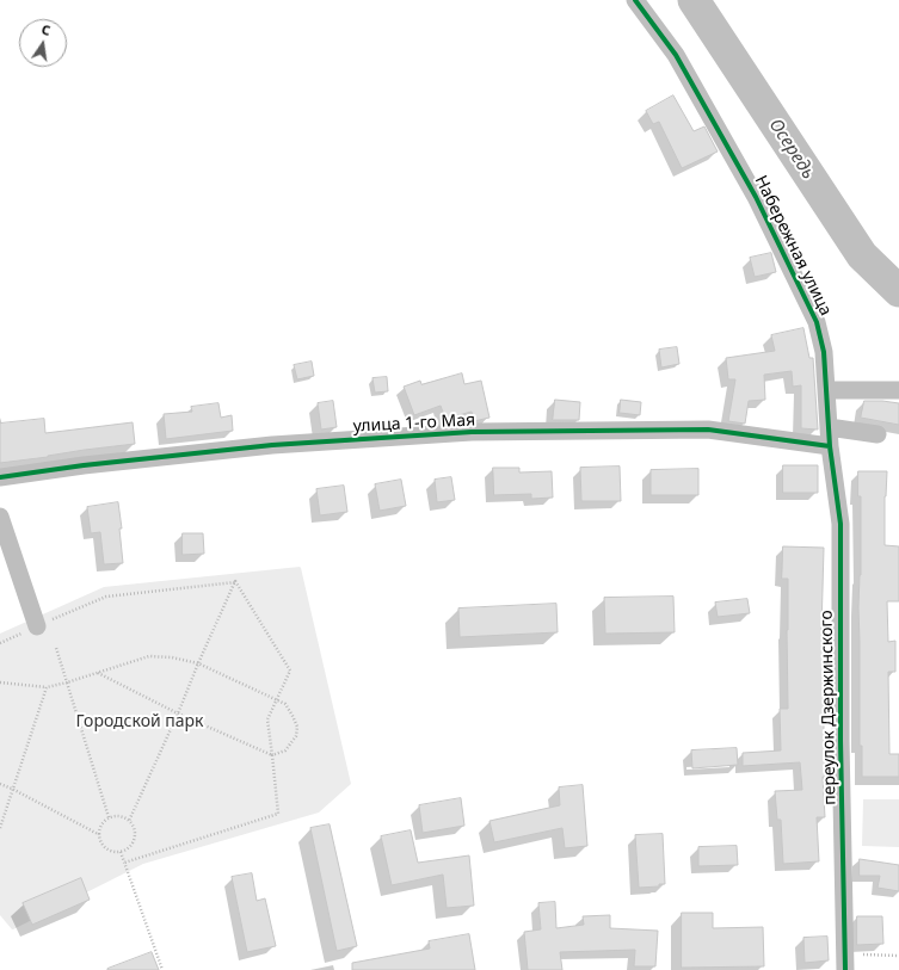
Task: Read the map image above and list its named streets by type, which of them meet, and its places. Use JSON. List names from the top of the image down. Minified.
{"streets":{"street":["Набережная улица","улица 1-го Мая","переулок Дзержинского"]},"crossings":[["Набережная улица","улица 1-го Мая"],["Набережная улица","переулок Дзержинского"],["улица 1-го Мая","переулок Дзержинского"]],"water":["Осередь"],"parks":["Городской парк"],"north":"top"}
